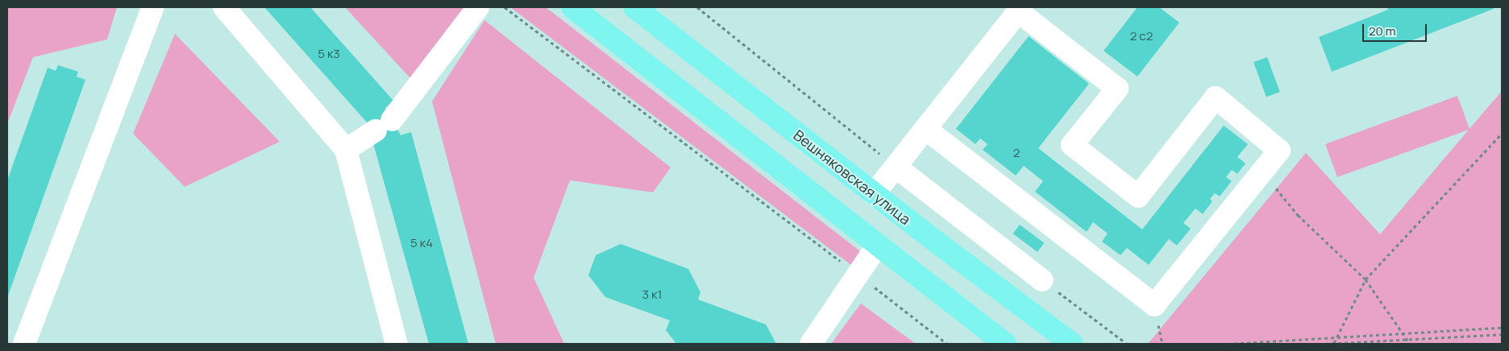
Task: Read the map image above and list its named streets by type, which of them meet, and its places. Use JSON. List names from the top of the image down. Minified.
{"streets":{"main road":["Вешняковская улица"]},"house_numbers":["2 с2","5 к3","2","5 к4","3 к1"],"scale_bar":"20 m"}
